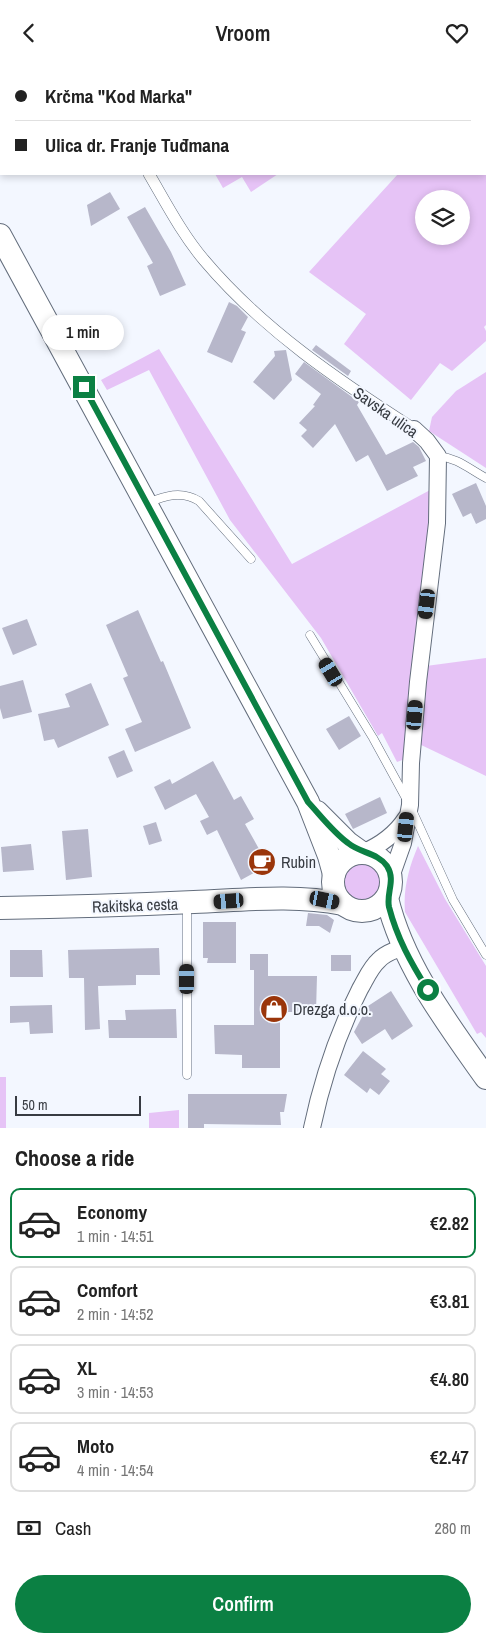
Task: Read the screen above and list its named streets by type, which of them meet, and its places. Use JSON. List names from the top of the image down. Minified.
{"streets":{"main road":["Rakitska cesta"],"street":["Savska ulica"]},"places":{"cafe":["Rubin"],"shop":["Drezga d.o.o."]},"scale_bar":"50 m","page":{"header":"Vroom","banner":["Krčma \"Kod Marka\"","Ulica dr. Franje Tuđmana"],"bubble":"1 min","scale":"50 m","heading":"Choose a ride","list":[{"name":"Economy","note":"1 min · 14:51","value":"€2.82"},{"name":"Comfort","note":"2 min · 14:52","value":"€3.81"},{"name":"XL","note":"3 min · 14:53","value":"€4.80"},{"name":"Moto","note":"4 min · 14:54","value":"€2.47"}],"pay":["Cash","280 m"],"buttons":"Confirm"}}
